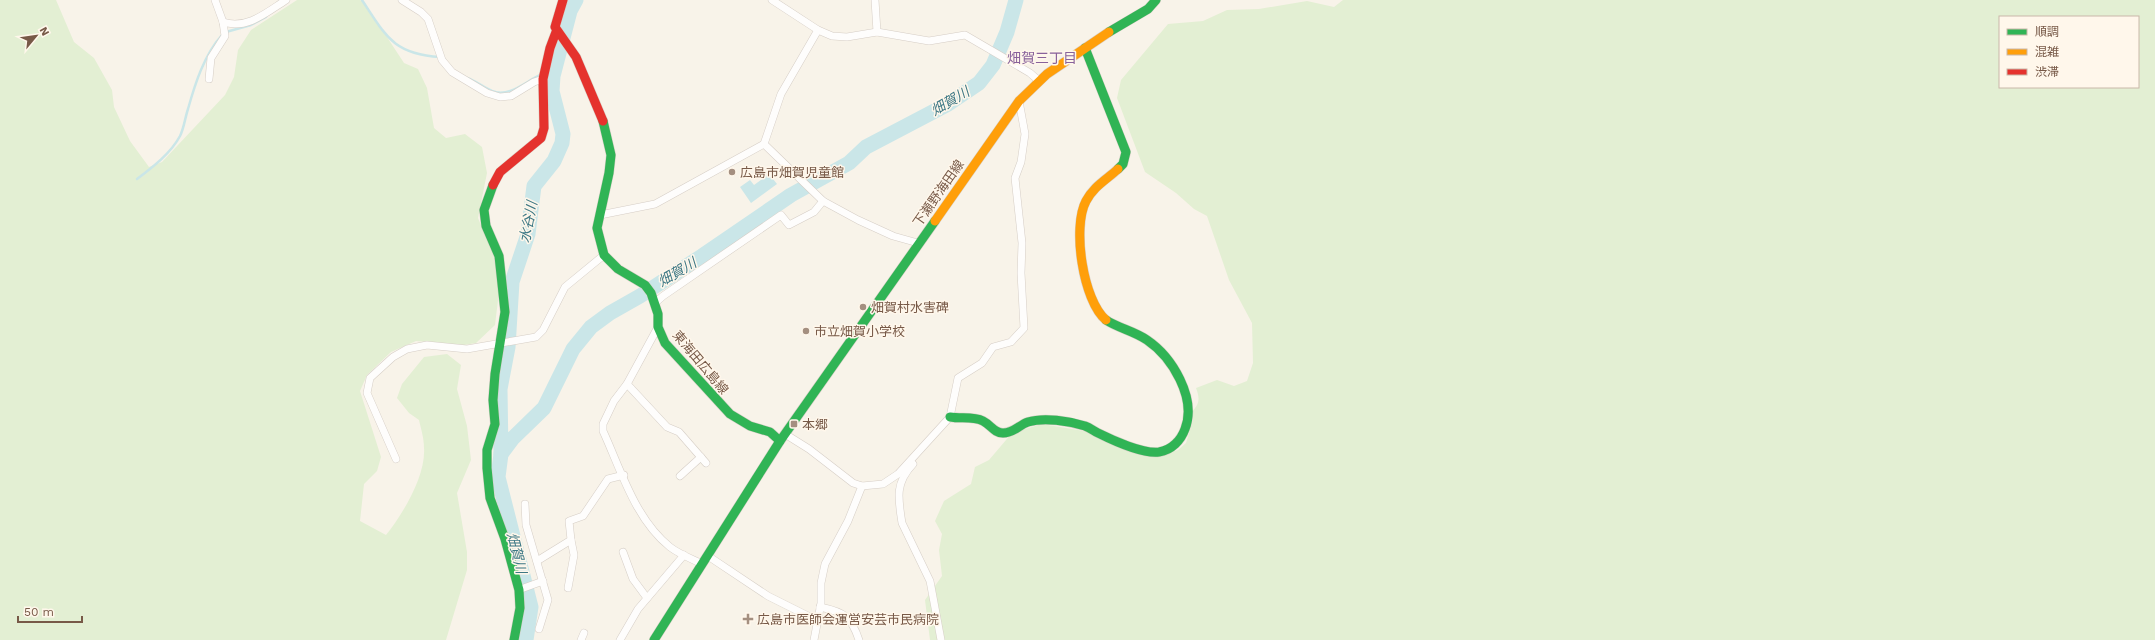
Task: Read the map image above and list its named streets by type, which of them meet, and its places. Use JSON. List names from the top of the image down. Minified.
{"streets":{"street":["下瀬野海田線","東海田広島線"]},"crossings":[["下瀬野海田線","東海田広島線"]],"districts":["畑賀三丁目"],"water":["畑賀川","水谷川"],"places":{"other":["広島市畑賀児童館","畑賀村水害碑","市立畑賀小学校"],"transit":["本郷"],"health":["広島市医師会運営安芸市民病院"]},"legend":["順調","混雑","渋滞"],"scale_bar":"50 m","north":"top right"}
